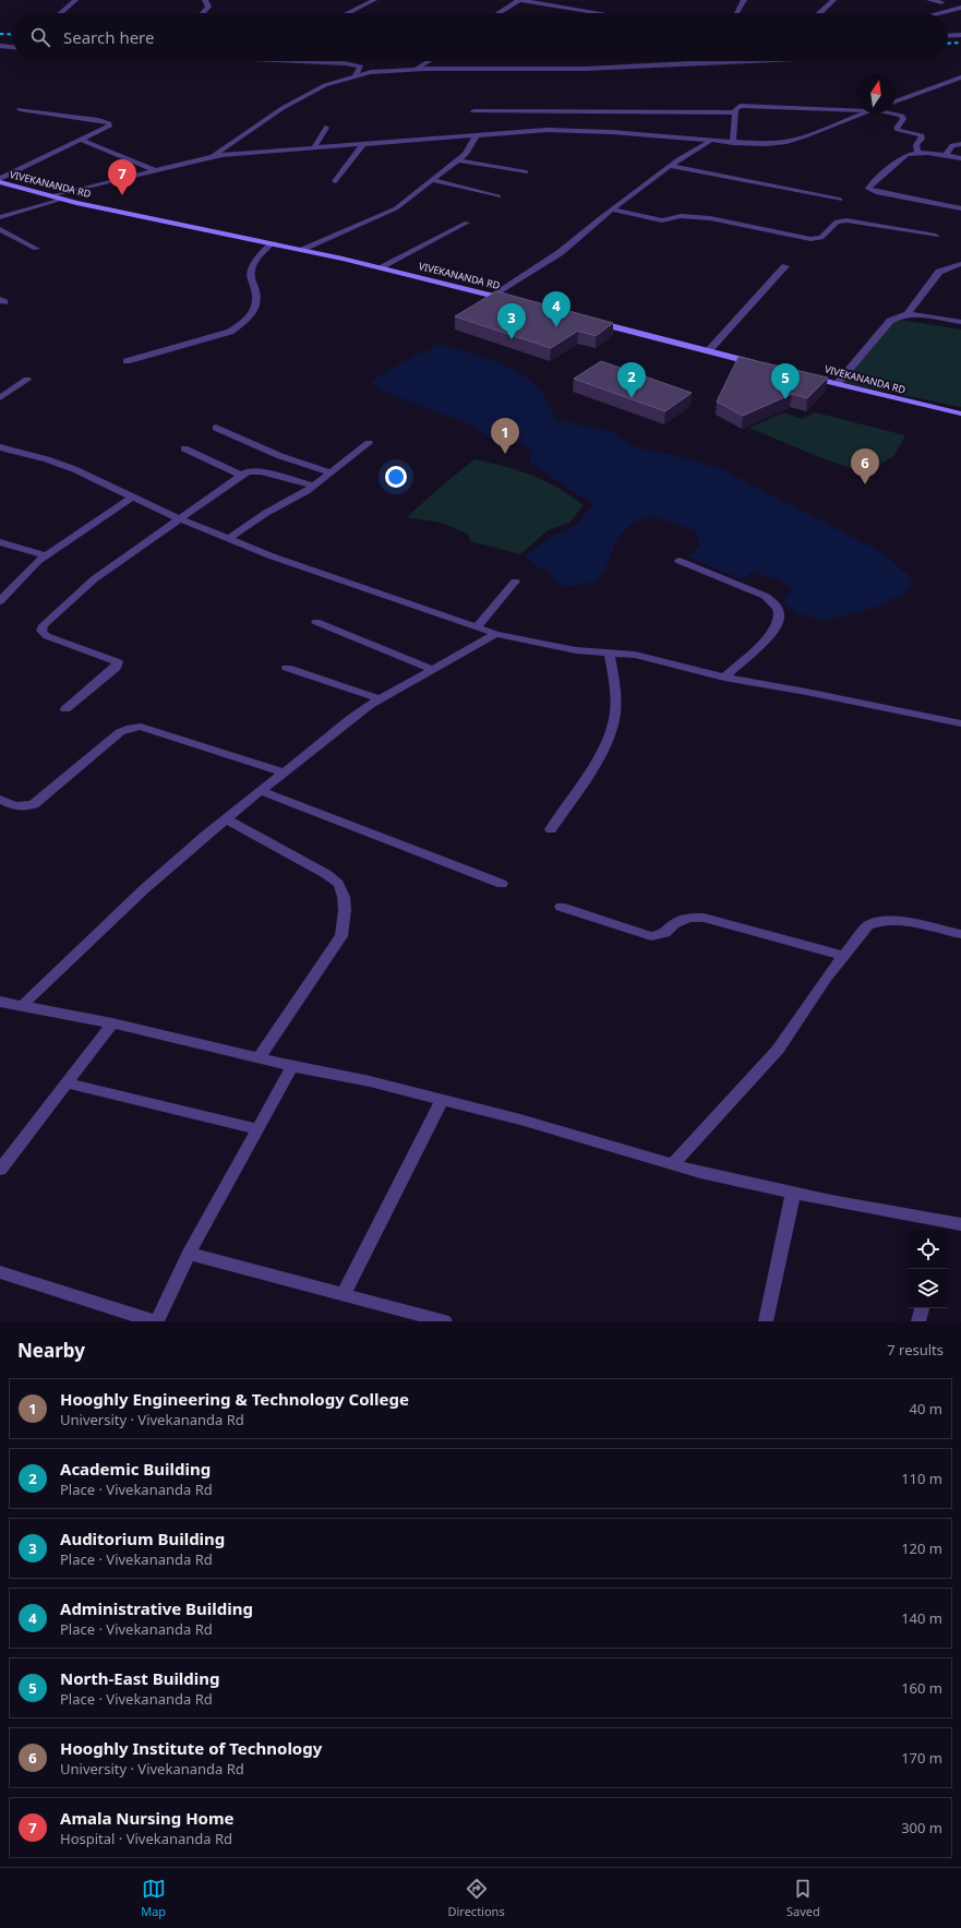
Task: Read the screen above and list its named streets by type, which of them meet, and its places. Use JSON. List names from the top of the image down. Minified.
{"streets":{"street":["VIVEKANANDA RD"]},"north":"top","page":{"search":"Search here","pins":["7","4","3","2","5","1","6"],"heading":["Nearby","7 results"],"list":[{"mark":"1","name":"Hooghly Engineering & Technology College","note":"University · Vivekananda Rd","value":"40 m"},{"mark":"2","name":"Academic Building","note":"Place · Vivekananda Rd","value":"110 m"},{"mark":"3","name":"Auditorium Building","note":"Place · Vivekananda Rd","value":"120 m"},{"mark":"4","name":"Administrative Building","note":"Place · Vivekananda Rd","value":"140 m"},{"mark":"5","name":"North-East Building","note":"Place · Vivekananda Rd","value":"160 m"},{"mark":"6","name":"Hooghly Institute of Technology","note":"University · Vivekananda Rd","value":"170 m"},{"mark":"7","name":"Amala Nursing Home","note":"Hospital · Vivekananda Rd","value":"300 m"}],"nav":["Map","Directions","Saved"]}}
